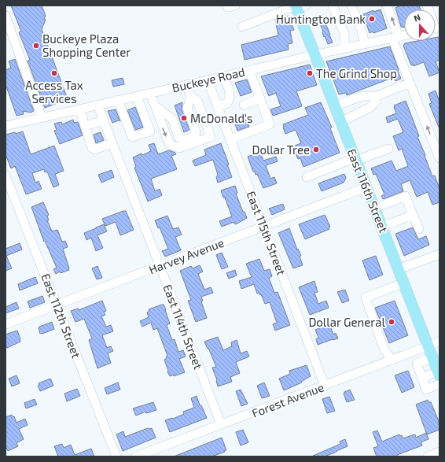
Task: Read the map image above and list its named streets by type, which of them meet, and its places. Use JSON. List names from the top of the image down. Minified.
{"streets":{"main road":["East 116th Street"],"street":["Buckeye Road","East 115th Street","Harvey Avenue","East 112th Street","East 114th Street","Forest Avenue"]},"crossings":[["Buckeye Road","East 116th Street"],["Buckeye Road","East 115th Street"],["Buckeye Road","East 114th Street"],["East 116th Street","Harvey Avenue"],["East 116th Street","Forest Avenue"],["East 115th Street","Harvey Avenue"],["East 115th Street","Forest Avenue"],["Harvey Avenue","East 112th Street"],["Harvey Avenue","East 114th Street"],["East 114th Street","Forest Avenue"]],"places":["Huntington Bank","Buckeye Plaza Shopping Center","Access Tax Services","The Grind Shop","McDonald's","Dollar Tree","Dollar General"],"north":"top"}
